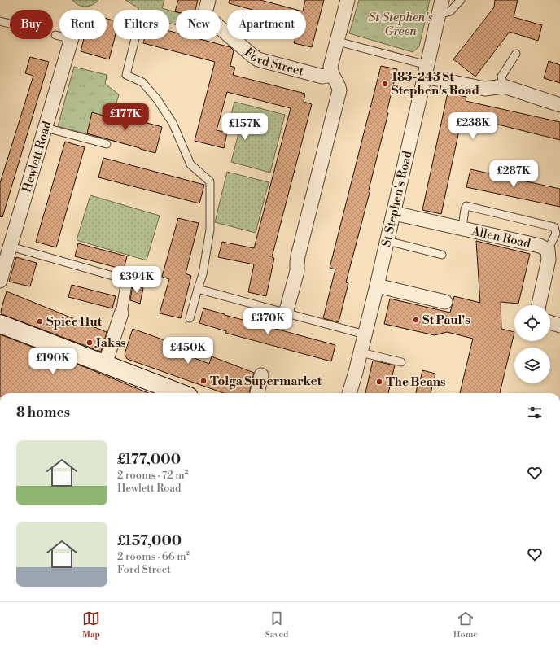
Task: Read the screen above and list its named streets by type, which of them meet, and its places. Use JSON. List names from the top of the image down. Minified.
{"streets":{"street":["Ford Street","Hewlett Road","St Stephen's Road","Allen Road"]},"crossings":[["St Stephen's Road","Allen Road"]],"parks":["St Stephen's Green"],"places":["183-243 St Stephen's Road","St Paul's","Spice Hut","Jakss","Tolga Supermarket","The Beans"],"page":{"chip":["Buy","Rent","Filters","New","Apartment"],"price":["£177K","£238K","£157K","£287K","£394K","£370K","£450K","£190K"],"heading":"8 homes","list":[{"name":"£177,000","note":"2 rooms · 72 m² · Hewlett Road"},{"name":"£157,000","note":"2 rooms · 66 m² · Ford Street"}],"tabs":["Map","Saved","Home"]}}
